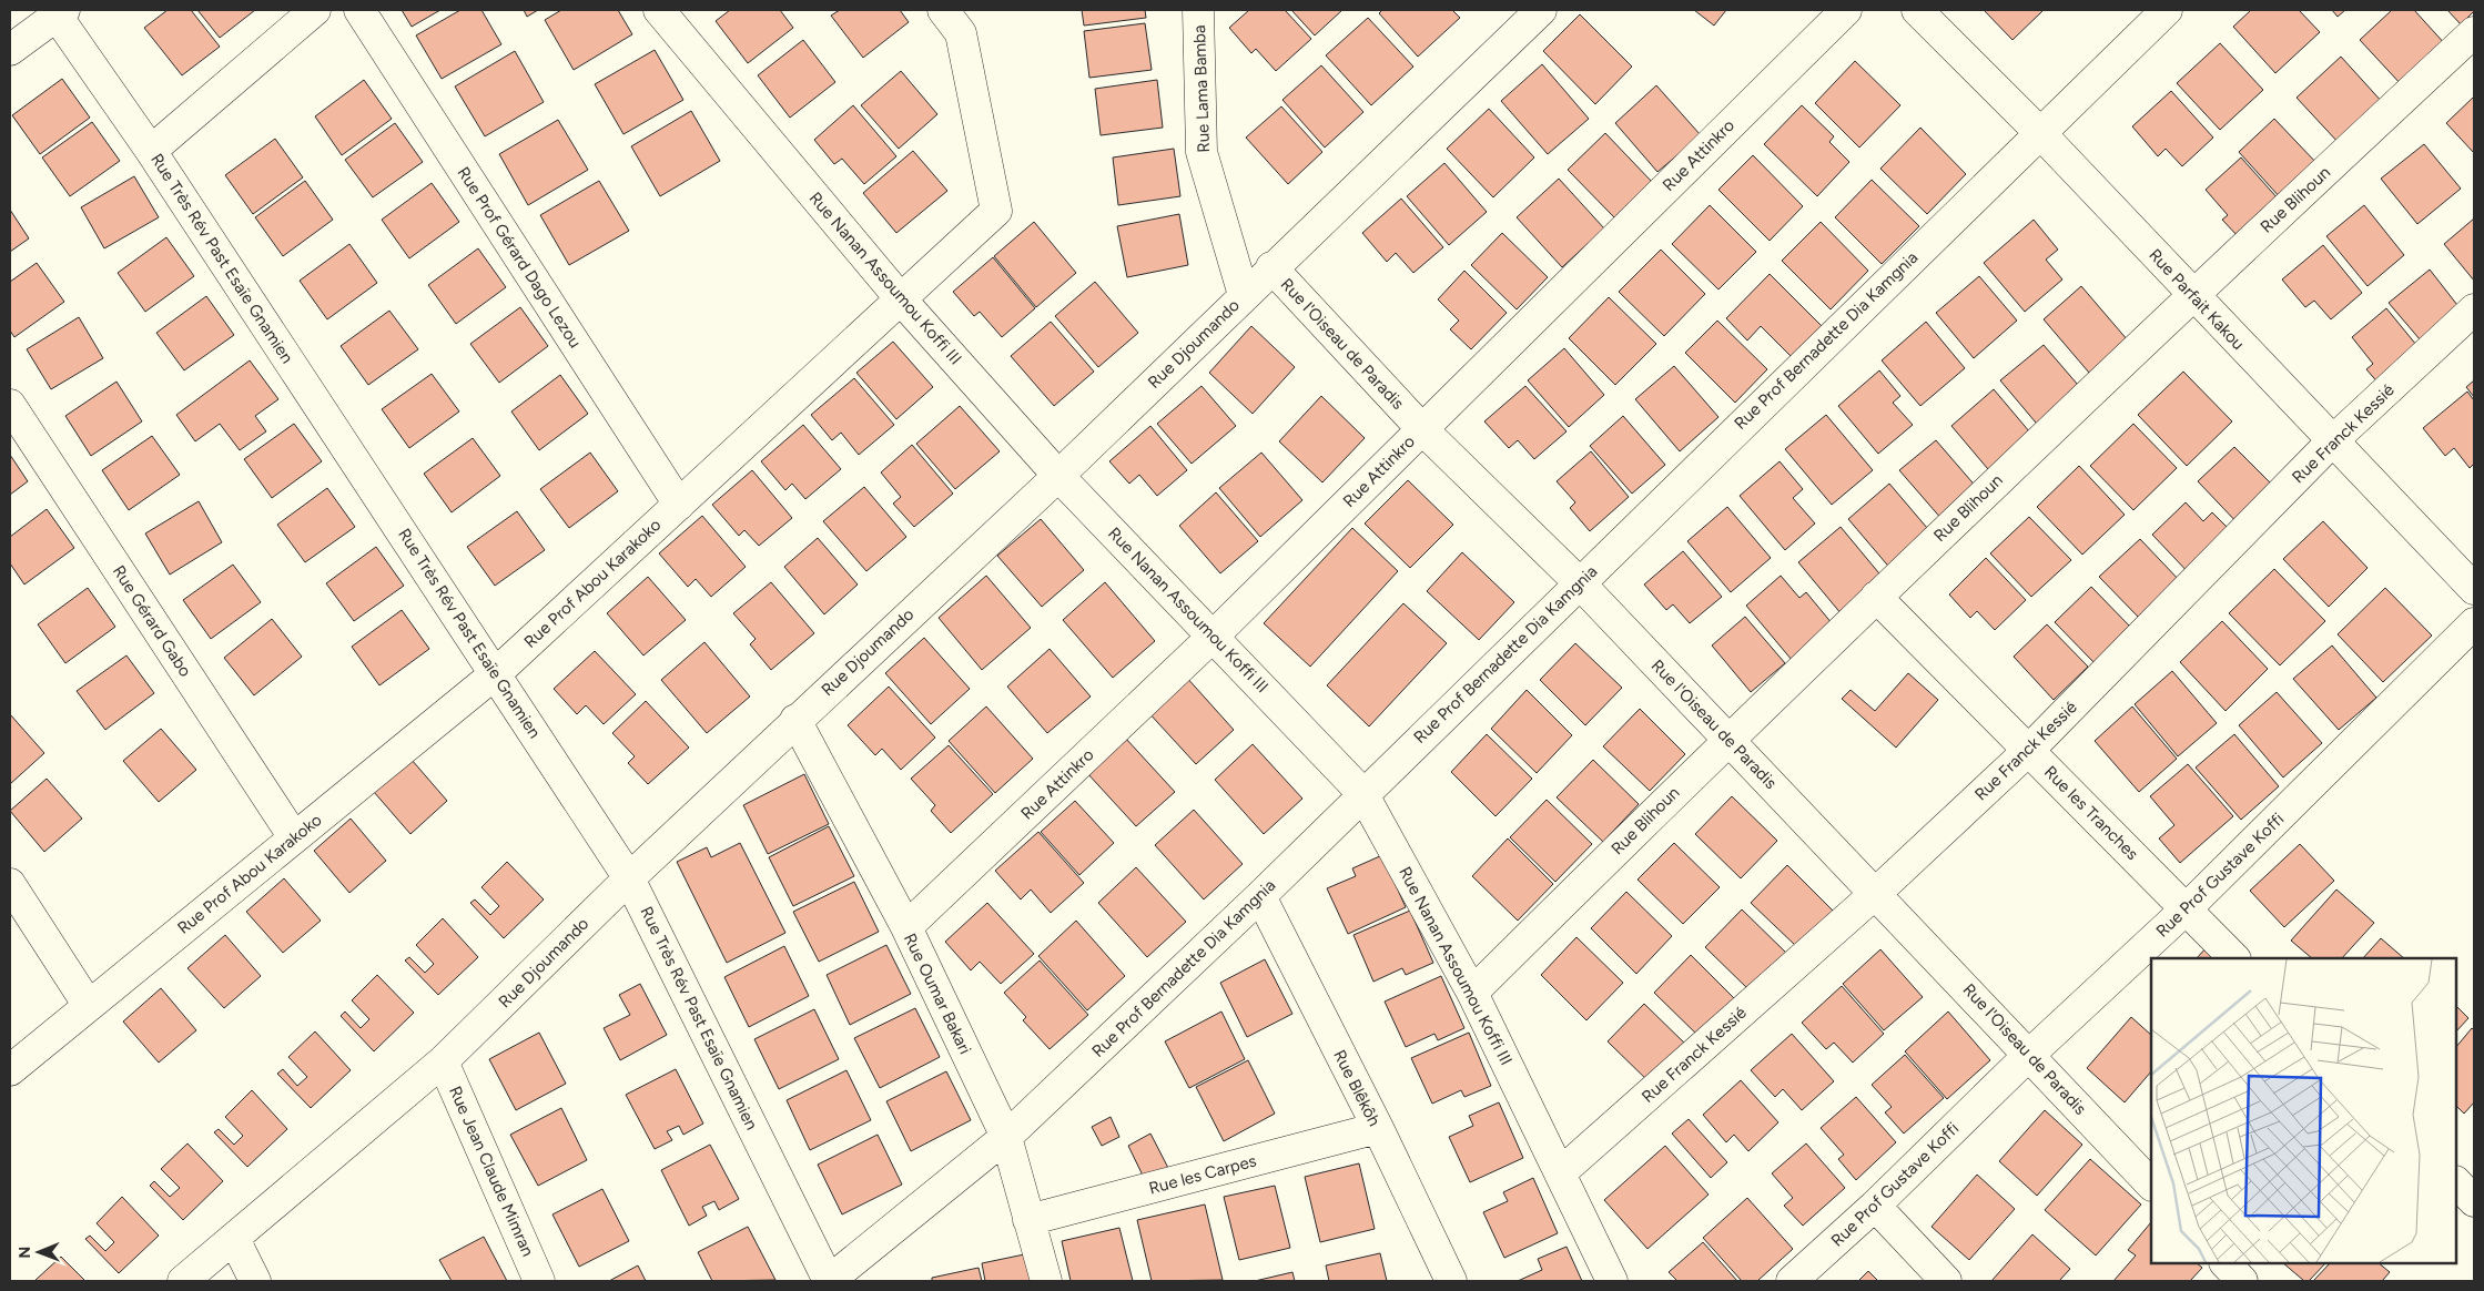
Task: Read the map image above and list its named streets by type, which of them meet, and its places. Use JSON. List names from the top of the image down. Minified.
{"streets":{"street":["Rue Lama Bamba","Rue Attinkro","Rue Blihoun","Rue Prof Gérard Dago Lezou","Rue Très Rév Past Esaïe Gnamien","Rue Nanan Assoumou Koffi III","Rue Parfait Kakou","Rue Prof Bernadette Dia Kamgnia","Rue Djoumando","Rue l'Oiseau de Paradis","Rue Franck Kessié","Rue Prof Abou Karakoko","Rue Gérard Gabo","Rue les Tranches","Rue Prof Gustave Koffi","Rue Oumar Bakari","Rue Blêkôh","Rue Jean Claude Mimran","Rue les Carpes"]},"crossings":[["Rue Lama Bamba","Rue Djoumando"],["Rue Attinkro","Rue Nanan Assoumou Koffi III"],["Rue Attinkro","Rue l'Oiseau de Paradis"],["Rue Attinkro","Rue Oumar Bakari"],["Rue Blihoun","Rue Nanan Assoumou Koffi III"],["Rue Blihoun","Rue Parfait Kakou"],["Rue Blihoun","Rue l'Oiseau de Paradis"],["Rue Blihoun","Rue les Tranches"],["Rue Prof Gérard Dago Lezou","Rue Prof Abou Karakoko"],["Rue Très Rév Past Esaïe Gnamien","Rue Prof Bernadette Dia Kamgnia"],["Rue Très Rév Past Esaïe Gnamien","Rue Djoumando"],["Rue Très Rév Past Esaïe Gnamien","Rue Prof Abou Karakoko"],["Rue Nanan Assoumou Koffi III","Rue Prof Bernadette Dia Kamgnia"],["Rue Nanan Assoumou Koffi III","Rue Djoumando"],["Rue Nanan Assoumou Koffi III","Rue Franck Kessié"],["Rue Nanan Assoumou Koffi III","Rue Prof Abou Karakoko"],["Rue Parfait Kakou","Rue Prof Bernadette Dia Kamgnia"],["Rue Parfait Kakou","Rue Franck Kessié"],["Rue Prof Bernadette Dia Kamgnia","Rue l'Oiseau de Paradis"],["Rue Prof Bernadette Dia Kamgnia","Rue Oumar Bakari"],["Rue Prof Bernadette Dia Kamgnia","Rue Blêkôh"],["Rue Djoumando","Rue l'Oiseau de Paradis"],["Rue Djoumando","Rue Oumar Bakari"],["Rue Djoumando","Rue Jean Claude Mimran"],["Rue l'Oiseau de Paradis","Rue Franck Kessié"],["Rue l'Oiseau de Paradis","Rue Prof Gustave Koffi"],["Rue Franck Kessié","Rue les Tranches"],["Rue Prof Abou Karakoko","Rue Gérard Gabo"],["Rue les Tranches","Rue Prof Gustave Koffi"],["Rue Oumar Bakari","Rue les Carpes"],["Rue Blêkôh","Rue les Carpes"]],"north":"left"}
